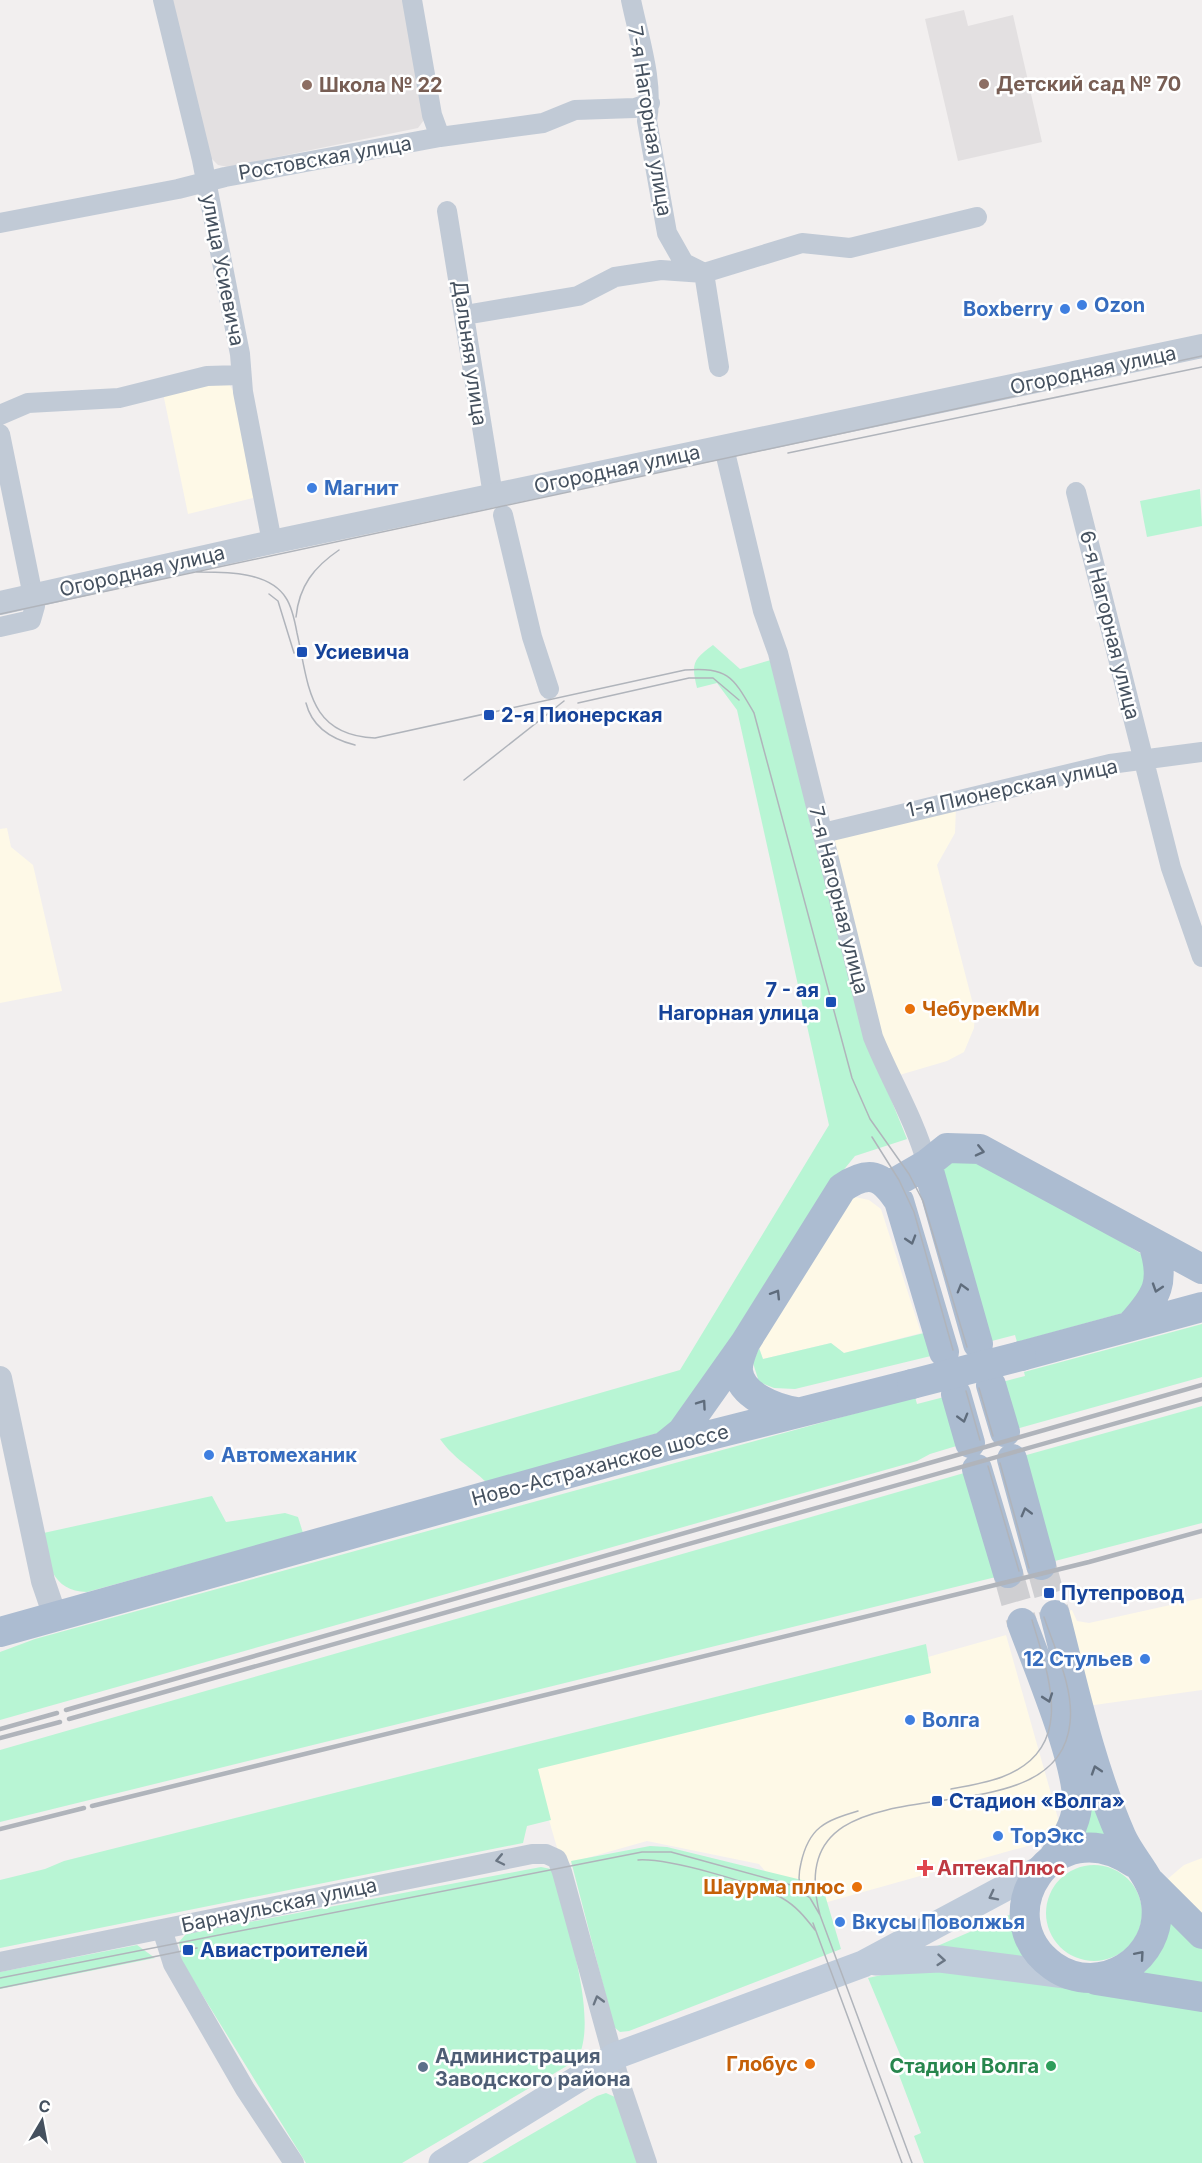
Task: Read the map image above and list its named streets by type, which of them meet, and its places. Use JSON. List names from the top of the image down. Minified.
{"streets":{"main road":["7-я Нагорная улица","Ново-Астраханское шоссе"],"street":["Ростовская улица","улица Усиевича","Дальняя улица","Огородная улица","6-я Нагорная улица","1-я Пионерская улица","Барнаульская улица"]},"crossings":[["7-я Нагорная улица","Ростовская улица"],["7-я Нагорная улица","Огородная улица"],["7-я Нагорная улица","1-я Пионерская улица"],["Ростовская улица","улица Усиевича"],["улица Усиевича","Огородная улица"],["Дальняя улица","Огородная улица"],["6-я Нагорная улица","1-я Пионерская улица"]],"places":{"other":["Детский сад № 70","Школа № 22","Ozon","Boxberry","Магнит","ЧебурекМи","Автомеханик","12 Стульев","Волга","ТорЭкс","Шаурма плюс","Вкусы Поволжья","Глобус","Стадион Волга","Администрация Заводского района"],"transit":["Усиевича","2-я Пионерская","7 - ая Нагорная улица","Путепровод","Стадион «Волга»","Авиастроителей"],"health":["АптекаПлюс"]},"north":"top"}
